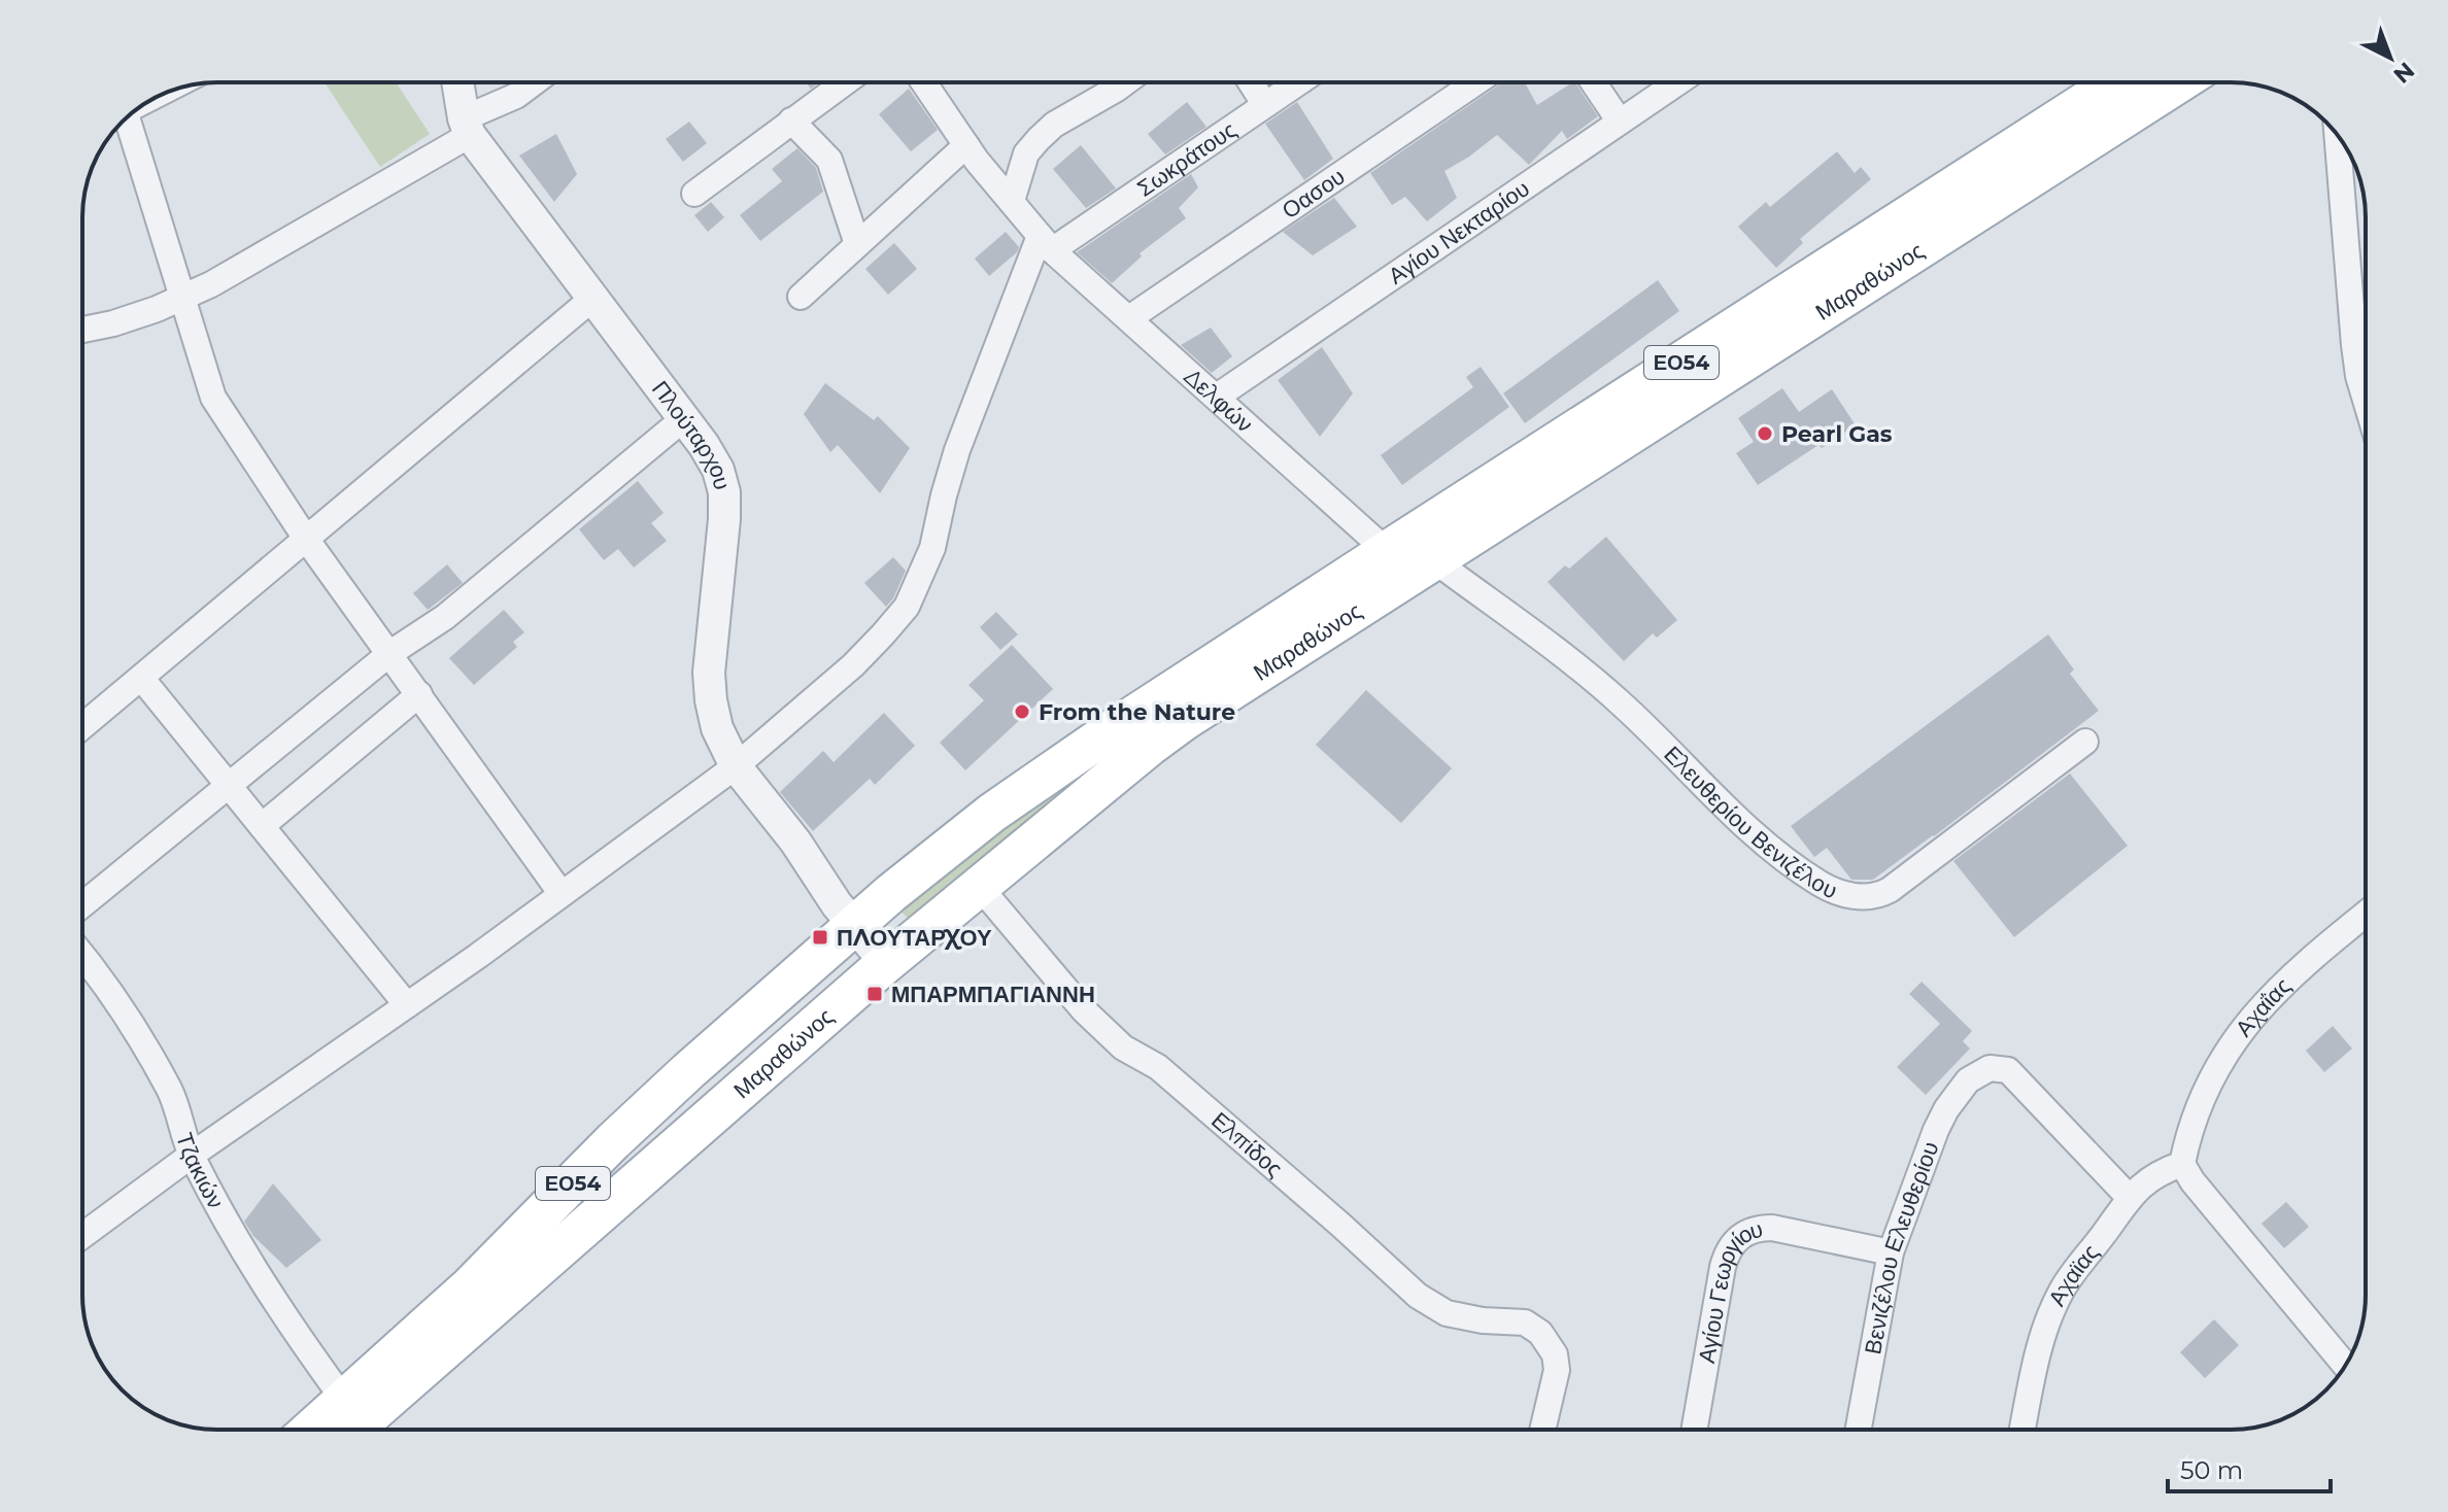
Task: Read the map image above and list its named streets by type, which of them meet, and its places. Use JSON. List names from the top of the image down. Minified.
{"streets":{"main road":["Μαραθώνος","ΕΟ54"],"street":["Σωκράτους","Οασου","Αγίου Νεκταρίου","Δελφών","Πλούταρχου","Ελευθερίου Βενιζέλου","Αχαΐας","Ελπίδος","Τζακιών","Βενιζέλου Ελευθερίου","Αχαϊας","Αγίου Γεωργίου"]},"crossings":[["Σωκράτους","Δελφών"],["Οασου","Δελφών"],["Αγίου Νεκταρίου","Δελφών"],["Μαραθώνος","Δελφών"],["Μαραθώνος","Πλούταρχου"],["Μαραθώνος","Ελευθερίου Βενιζέλου"],["Μαραθώνος","Ελπίδος"],["Μαραθώνος","Τζακιών"],["Αχαΐας","Αχαϊας"],["Βενιζέλου Ελευθερίου","Αχαϊας"],["Βενιζέλου Ελευθερίου","Αγίου Γεωργίου"]],"places":{"other":["Pearl Gas","From the Nature"],"transit":["ΠΛΟΥΤΑΡΧΟΥ","ΜΠΑΡΜΠΑΓΙΑΝΝΗ"]},"scale_bar":"50 m","north":"bottom right"}
